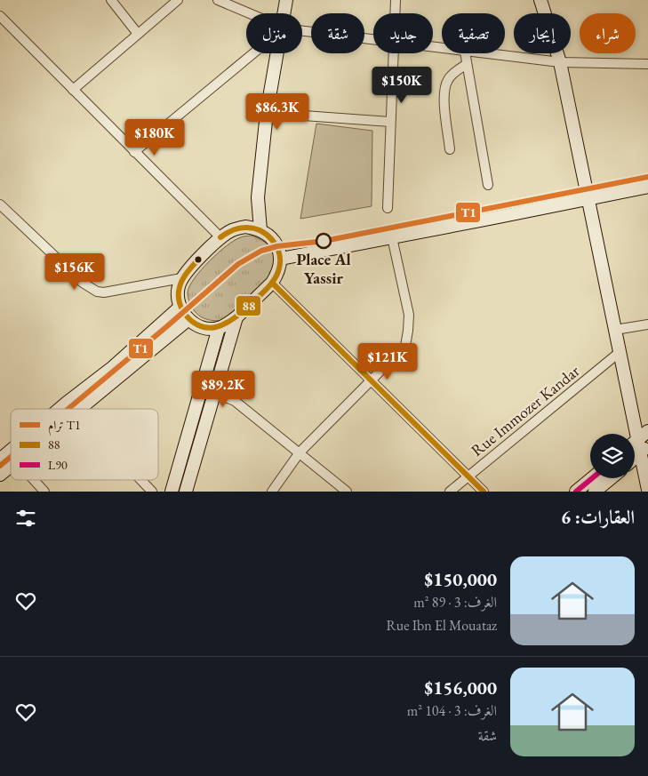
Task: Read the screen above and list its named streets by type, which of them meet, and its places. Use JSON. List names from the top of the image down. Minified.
{"streets":{"street":["Rue Immozer Kandar"]},"places":["Place Al Yassir"],"lines":["tram line T1","transit line 88","transit line L90"],"legend":["ترام T1","88","L90"],"page":{"chip":["شراء","إيجار","تصفية","جديد","شقة","منزل"],"price":["$150K","$86.3K","$180K","$156K","$121K","$89.2K"],"heading":"العقارات: 6","list":[{"name":"$150,000","note":"الغرف: 3 · 89 m² · Rue Ibn El Mouataz"},{"name":"$156,000","note":"الغرف: 3 · 104 m² · شقة"}]}}
